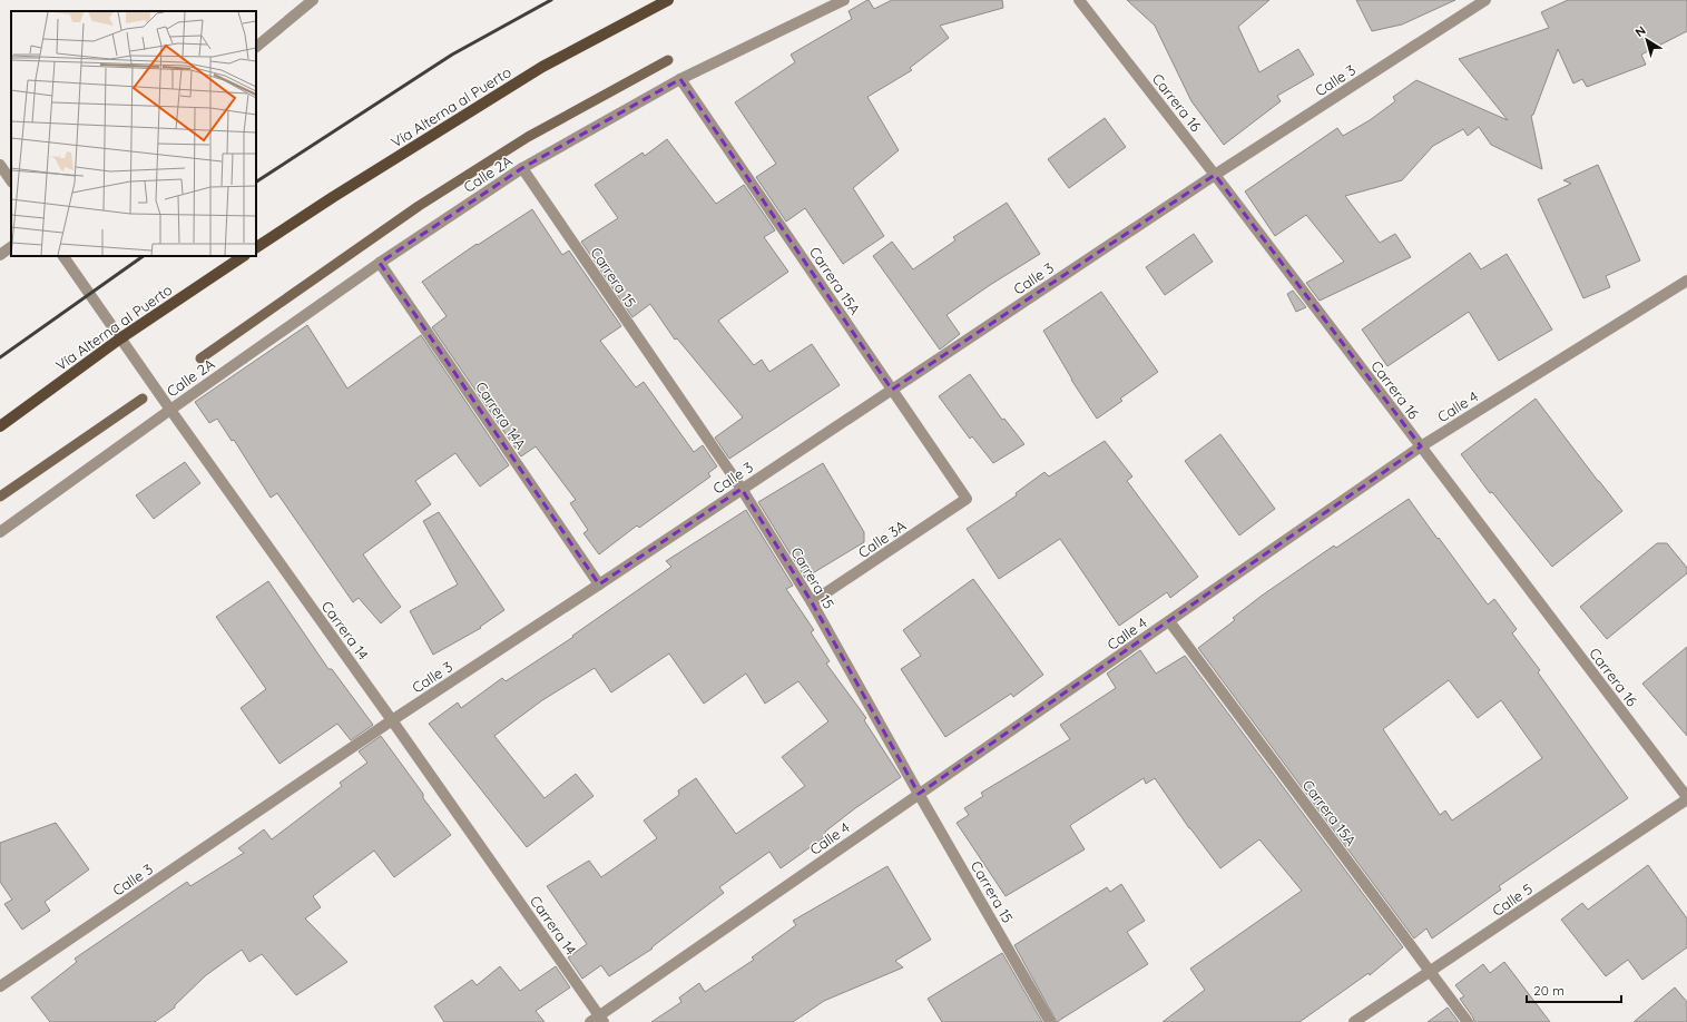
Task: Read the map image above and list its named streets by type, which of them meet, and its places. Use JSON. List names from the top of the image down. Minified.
{"streets":{"main road":["Vía Alterna al Puerto"],"street":["Calle 3","Carrera 16","Calle 2A","Carrera 15","Carrera 15A","Calle 4","Carrera 14A","Calle 3A","Carrera 14","Calle 5"]},"crossings":[["Calle 3","Carrera 16"],["Calle 3","Carrera 15"],["Calle 3","Carrera 15A"],["Calle 3","Carrera 14A"],["Calle 3","Carrera 14"],["Carrera 16","Calle 4"],["Carrera 16","Calle 5"],["Vía Alterna al Puerto","Carrera 14"],["Calle 2A","Carrera 15"],["Calle 2A","Carrera 15A"],["Calle 2A","Carrera 14A"],["Calle 2A","Carrera 14"],["Carrera 15","Calle 4"],["Carrera 15","Calle 3A"],["Carrera 15A","Calle 4"],["Carrera 15A","Calle 3A"],["Carrera 15A","Calle 5"],["Calle 4","Carrera 14"]],"scale_bar":"20 m","north":"top left"}
